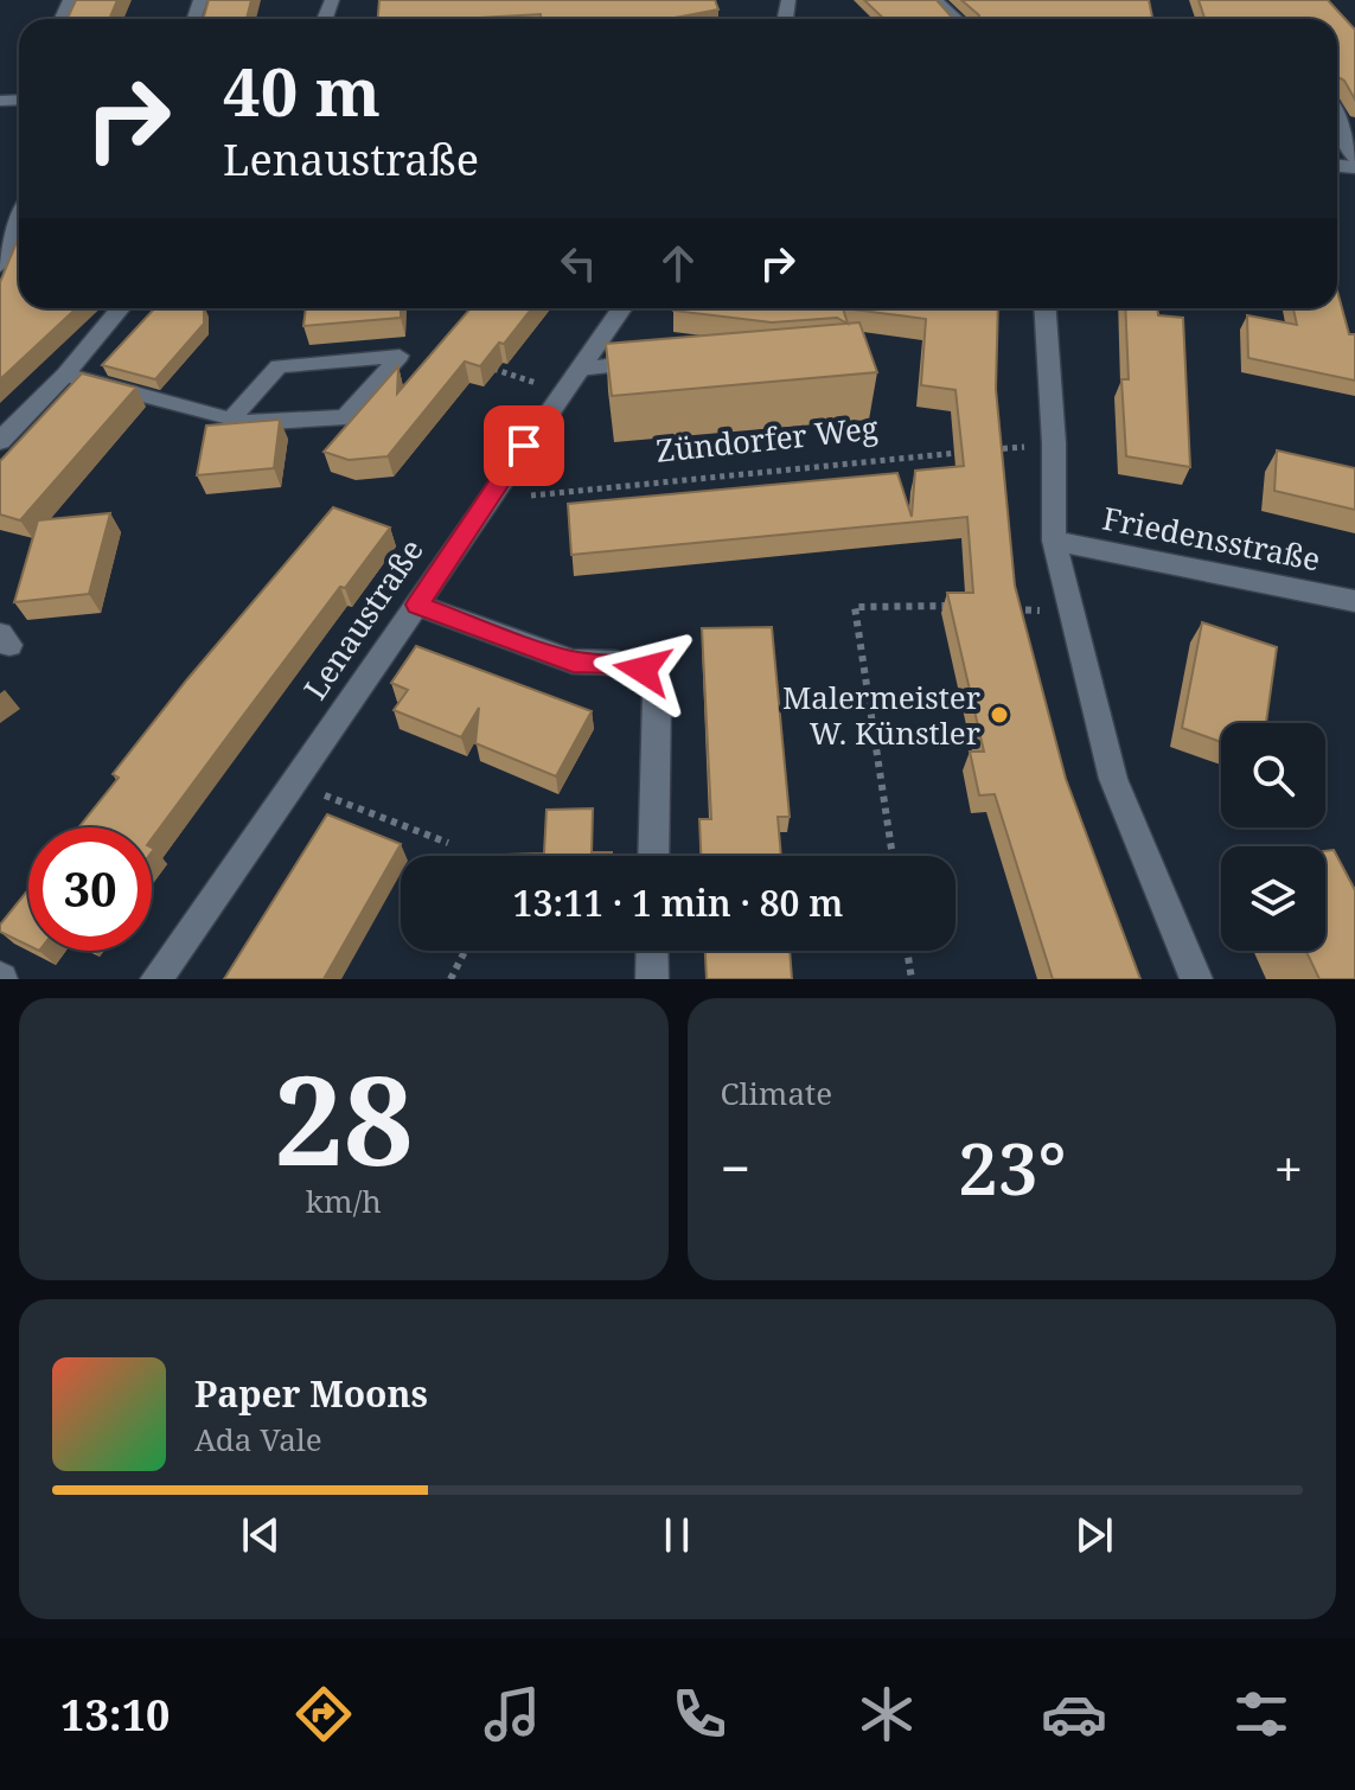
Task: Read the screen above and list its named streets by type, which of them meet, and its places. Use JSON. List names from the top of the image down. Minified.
{"streets":{"street":["Friedensstraße","Lenaustraße"],"path":["Zündorfer Weg"]},"crossings":[["Zündorfer Weg","Lenaustraße"]],"places":["Malermeister W. Künstler"],"page":{"turn":["40 m","Lenaustraße"],"limit":"30","trip":"13:11 · 1 min · 80 m","tile":[["28","km/h"],"Climate"],"heat":["−","23°","+"],"song":["Paper Moons","Ada Vale"],"tabs":"13:10"}}
